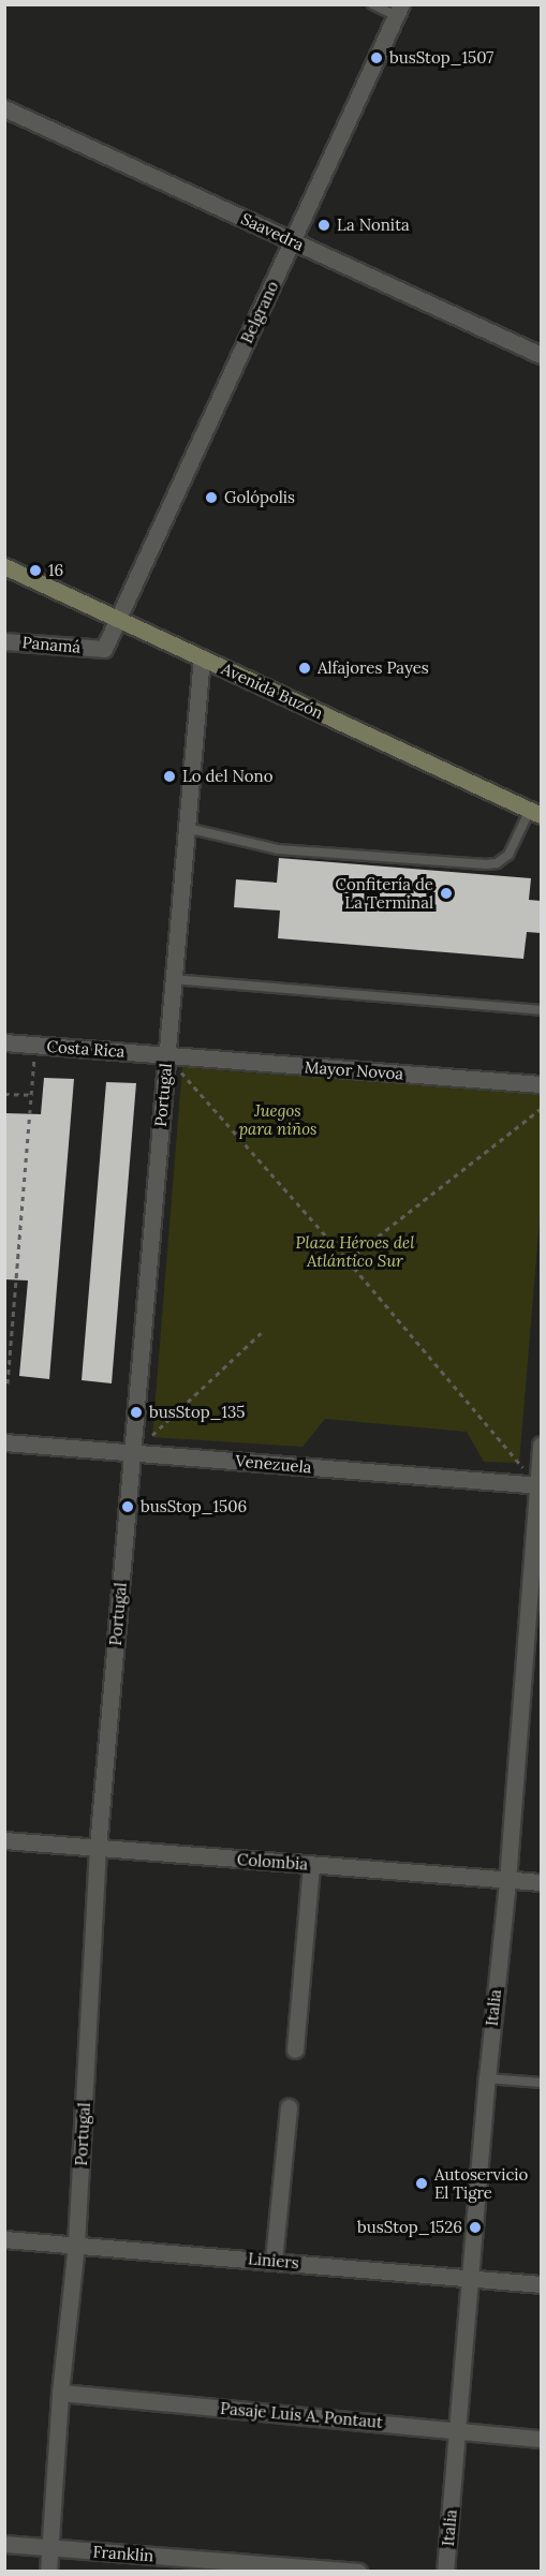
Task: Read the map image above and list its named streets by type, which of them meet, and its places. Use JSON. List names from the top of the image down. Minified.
{"streets":{"main road":["Avenida Buzón"],"street":["Saavedra","Belgrano","Panamá","Costa Rica","Mayor Novoa","Portugal","Venezuela","Colombia","Italia","Liniers","Pasaje Luis A. Pontaut","Franklin"]},"crossings":[["Saavedra","Belgrano"],["Belgrano","Panamá"],["Belgrano","Avenida Buzón"],["Panamá","Avenida Buzón"],["Avenida Buzón","Portugal"],["Costa Rica","Mayor Novoa"],["Costa Rica","Portugal"],["Mayor Novoa","Portugal"],["Portugal","Venezuela"],["Portugal","Colombia"],["Portugal","Liniers"],["Portugal","Pasaje Luis A. Pontaut"],["Portugal","Franklin"],["Venezuela","Italia"],["Colombia","Italia"],["Italia","Liniers"],["Italia","Pasaje Luis A. Pontaut"]],"parks":["Juegos para niños","Plaza Héroes del Atlántico Sur"],"places":["busStop_1507","La Nonita","Golópolis","16","Alfajores Payes","Lo del Nono","Confitería de La Terminal","busStop_135","busStop_1506","Autoservicio El Tigre","busStop_1526"]}
